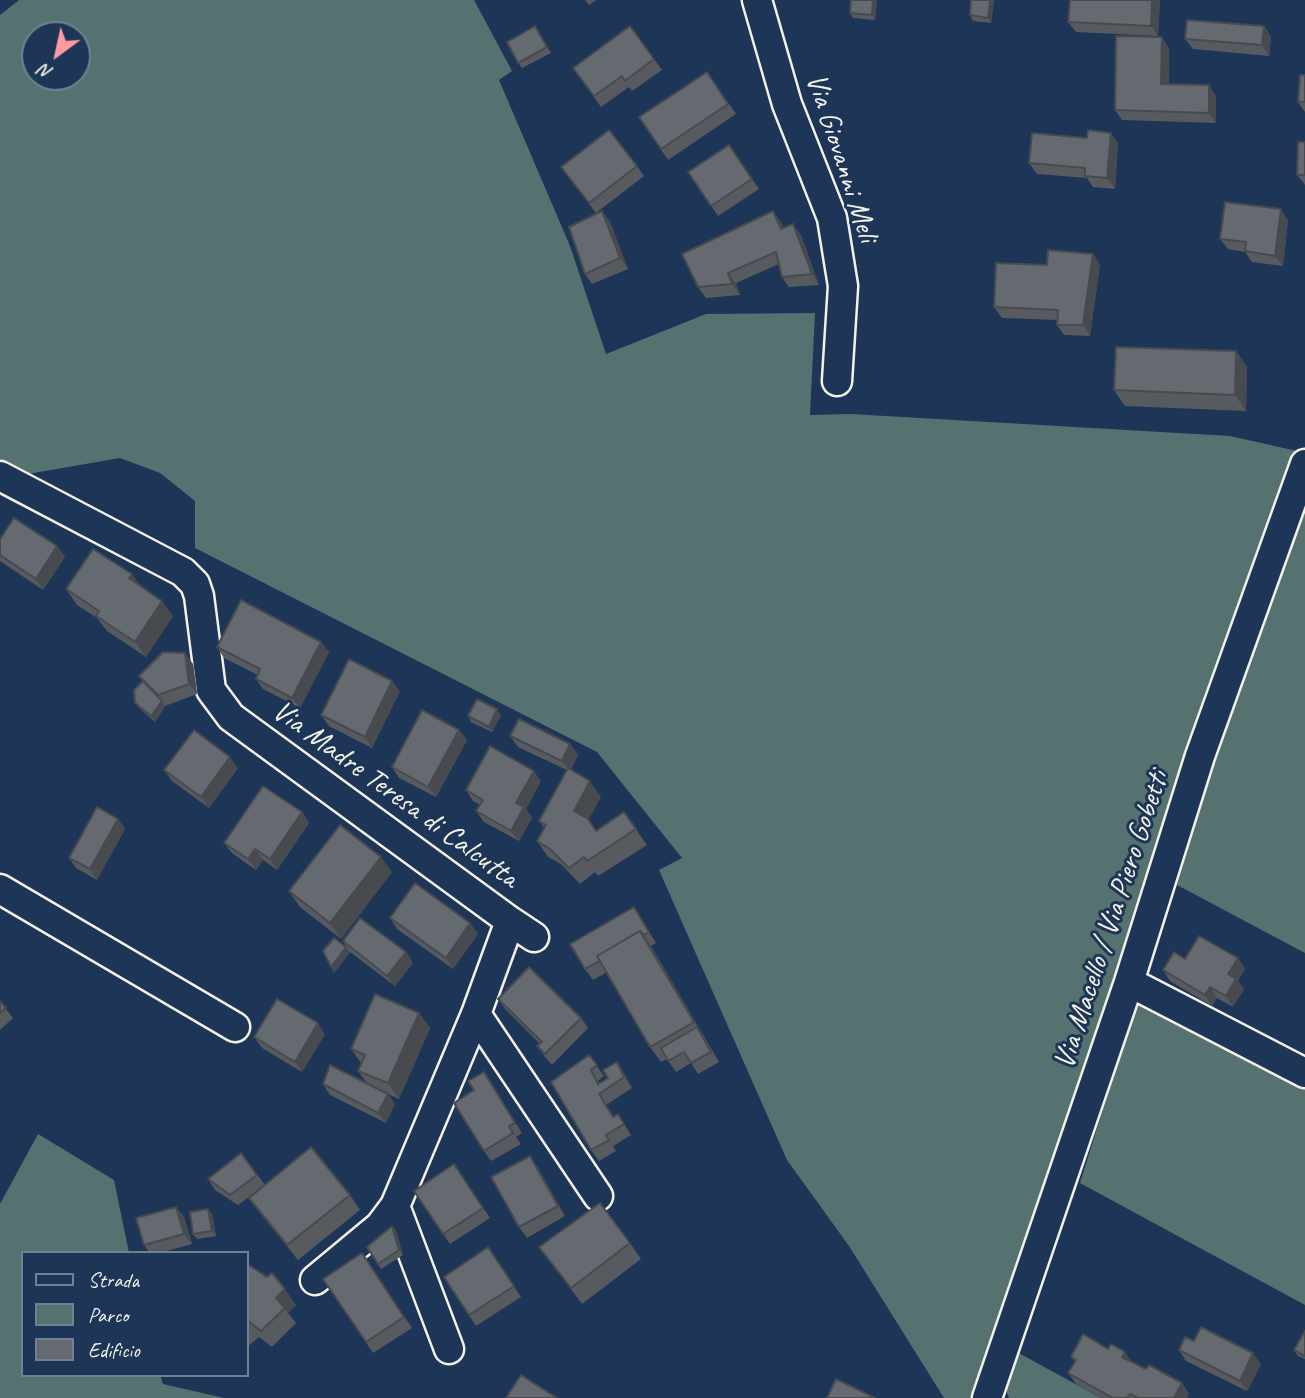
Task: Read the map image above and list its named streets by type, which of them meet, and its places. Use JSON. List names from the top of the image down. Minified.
{"streets":{"street":["Via Giovanni Meli","Via Madre Teresa di Calcutta","Via Macello / Via Piero Gobetti"]},"legend":["Strada","Parco","Edificio"],"north":"bottom left"}
